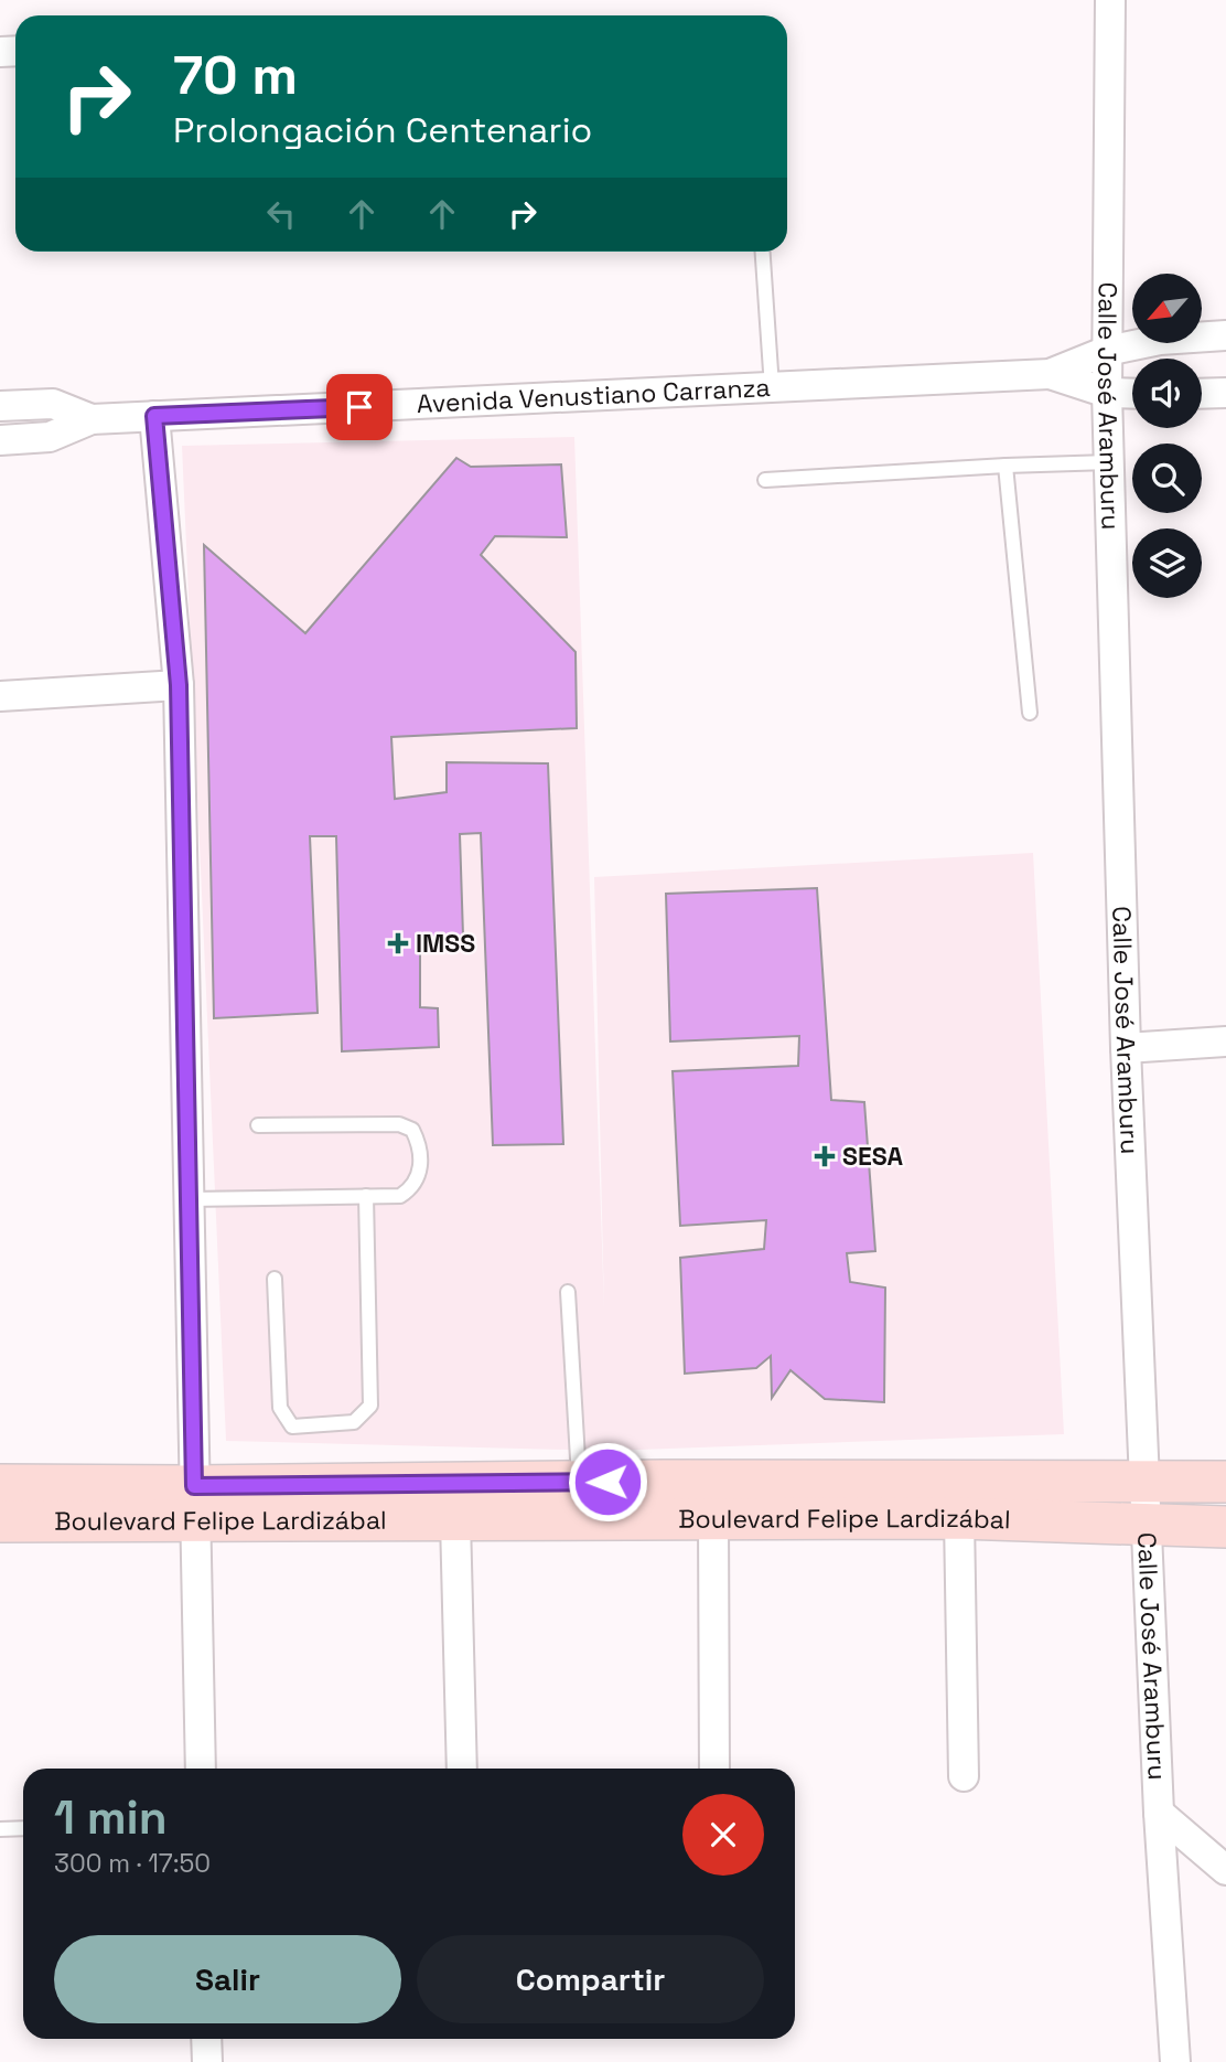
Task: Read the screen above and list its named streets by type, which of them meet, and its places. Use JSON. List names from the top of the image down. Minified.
{"streets":{"main road":["Boulevard Felipe Lardizábal"],"street":["Avenida Venustiano Carranza","Calle José Aramburu"]},"crossings":[["Avenida Venustiano Carranza","Calle José Aramburu"],["Calle José Aramburu","Boulevard Felipe Lardizábal"]],"places":{"health":["IMSS","SESA"]},"north":"bottom left","page":{"turn":["70 m","Prolongación Centenario"],"heading":["1 min","300 m · 17:50"],"buttons":["Salir","Compartir"]}}
